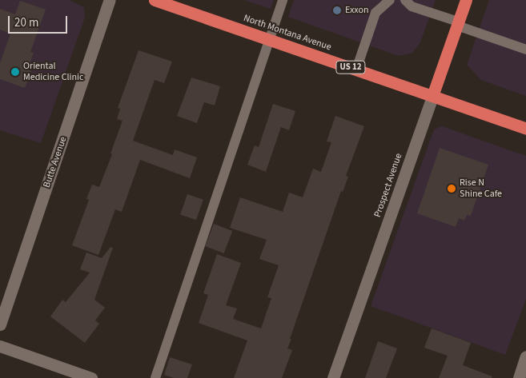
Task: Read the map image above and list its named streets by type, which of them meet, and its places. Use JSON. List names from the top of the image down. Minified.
{"streets":{"highway":["North Montana Avenue","US 12","Prospect Avenue"],"street":["Butte Avenue"]},"crossings":[["North Montana Avenue","Prospect Avenue"]],"places":["Exxon","Oriental Medicine Clinic","Rise N Shine Cafe"],"scale_bar":"20 m"}
